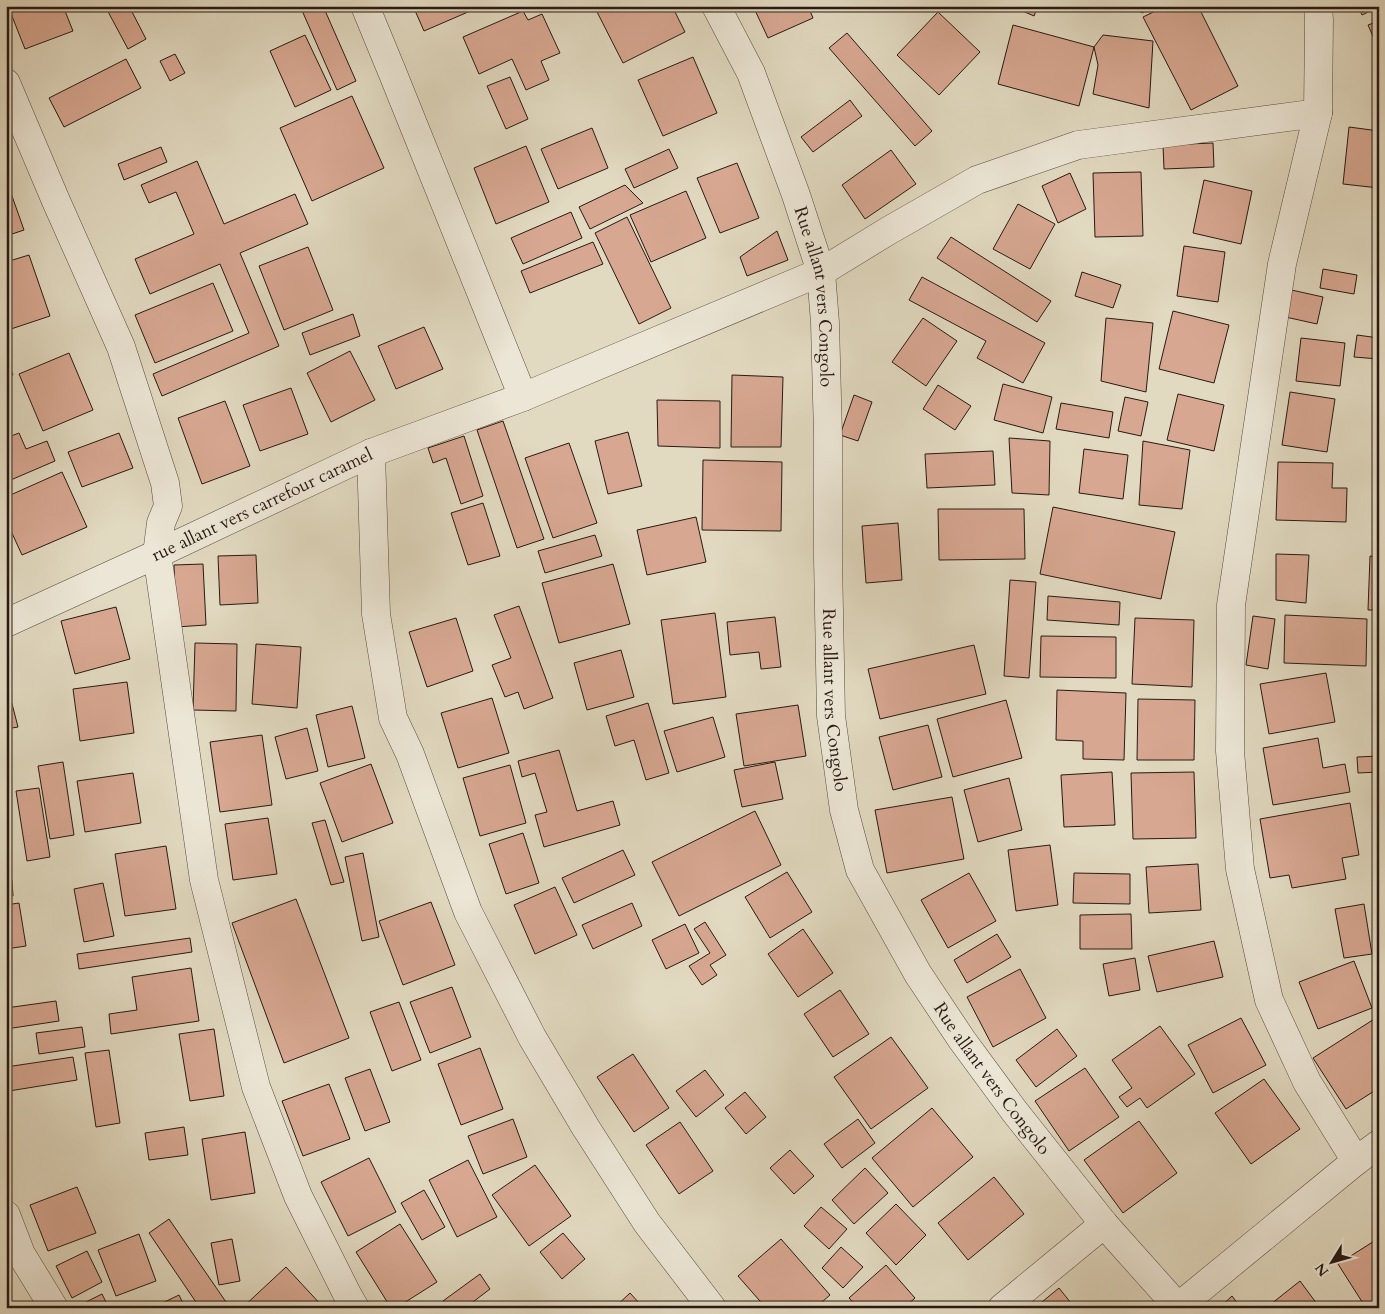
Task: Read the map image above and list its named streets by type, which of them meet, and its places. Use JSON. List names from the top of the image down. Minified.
{"streets":{"street":["Rue allant vers Congolo","rue allant vers carrefour caramel"]},"crossings":[["Rue allant vers Congolo","rue allant vers carrefour caramel"]],"north":"bottom left"}
